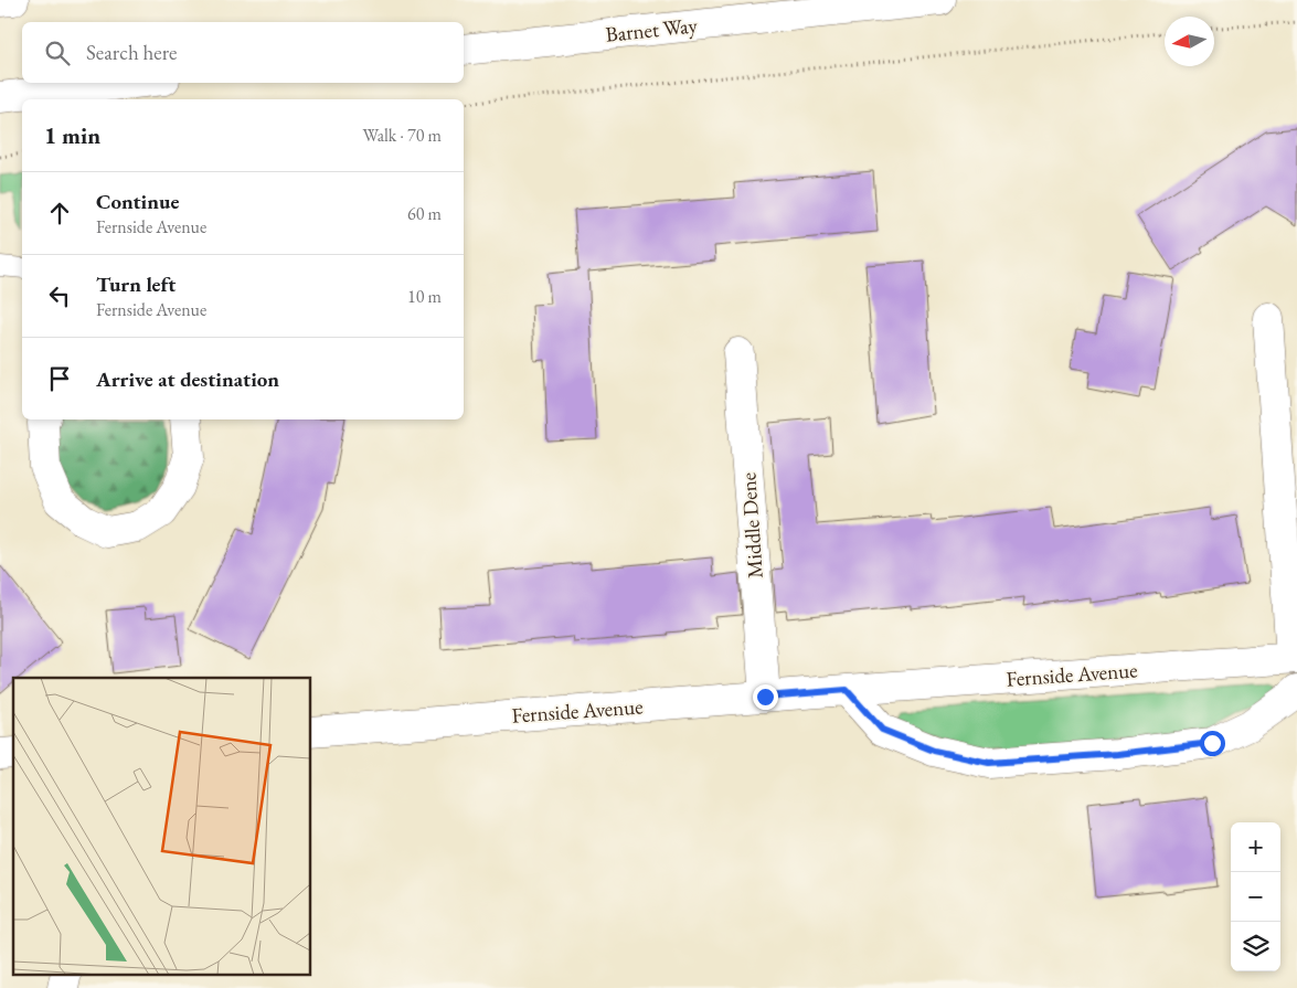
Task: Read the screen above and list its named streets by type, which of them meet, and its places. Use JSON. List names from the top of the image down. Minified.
{"streets":{"main road":["Barnet Way","Middle Dene","Fernside Avenue"]},"crossings":[["Middle Dene","Fernside Avenue"]],"north":"left","page":{"search":"Search here","heading":["1 min","Walk · 70 m"],"list":[["Continue","Fernside Avenue","60 m"],["Turn left","Fernside Avenue","10 m"],"Arrive at destination"],"map_buttons":["+","−"]}}
